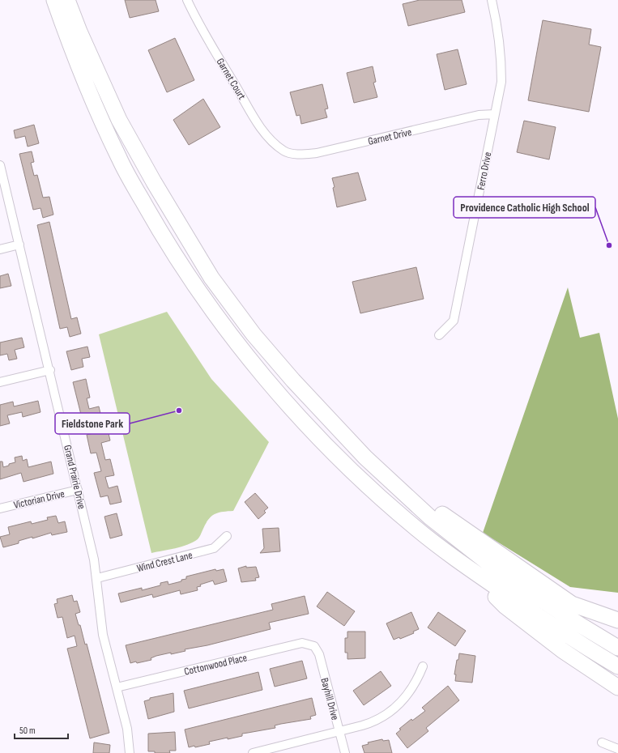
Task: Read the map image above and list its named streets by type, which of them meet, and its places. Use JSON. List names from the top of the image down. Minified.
{"streets":{"street":["Garnet Court","Garnet Drive","Ferro Drive","Grand Prairie Drive","Victorian Drive","Wind Crest Lane","Cottonwood Place","Bayhill Drive"]},"crossings":[["Garnet Court","Garnet Drive"],["Garnet Drive","Ferro Drive"],["Grand Prairie Drive","Victorian Drive"],["Grand Prairie Drive","Wind Crest Lane"],["Grand Prairie Drive","Cottonwood Place"],["Cottonwood Place","Bayhill Drive"]],"places":["Providence Catholic High School","Fieldstone Park"],"scale_bar":"50 m"}
